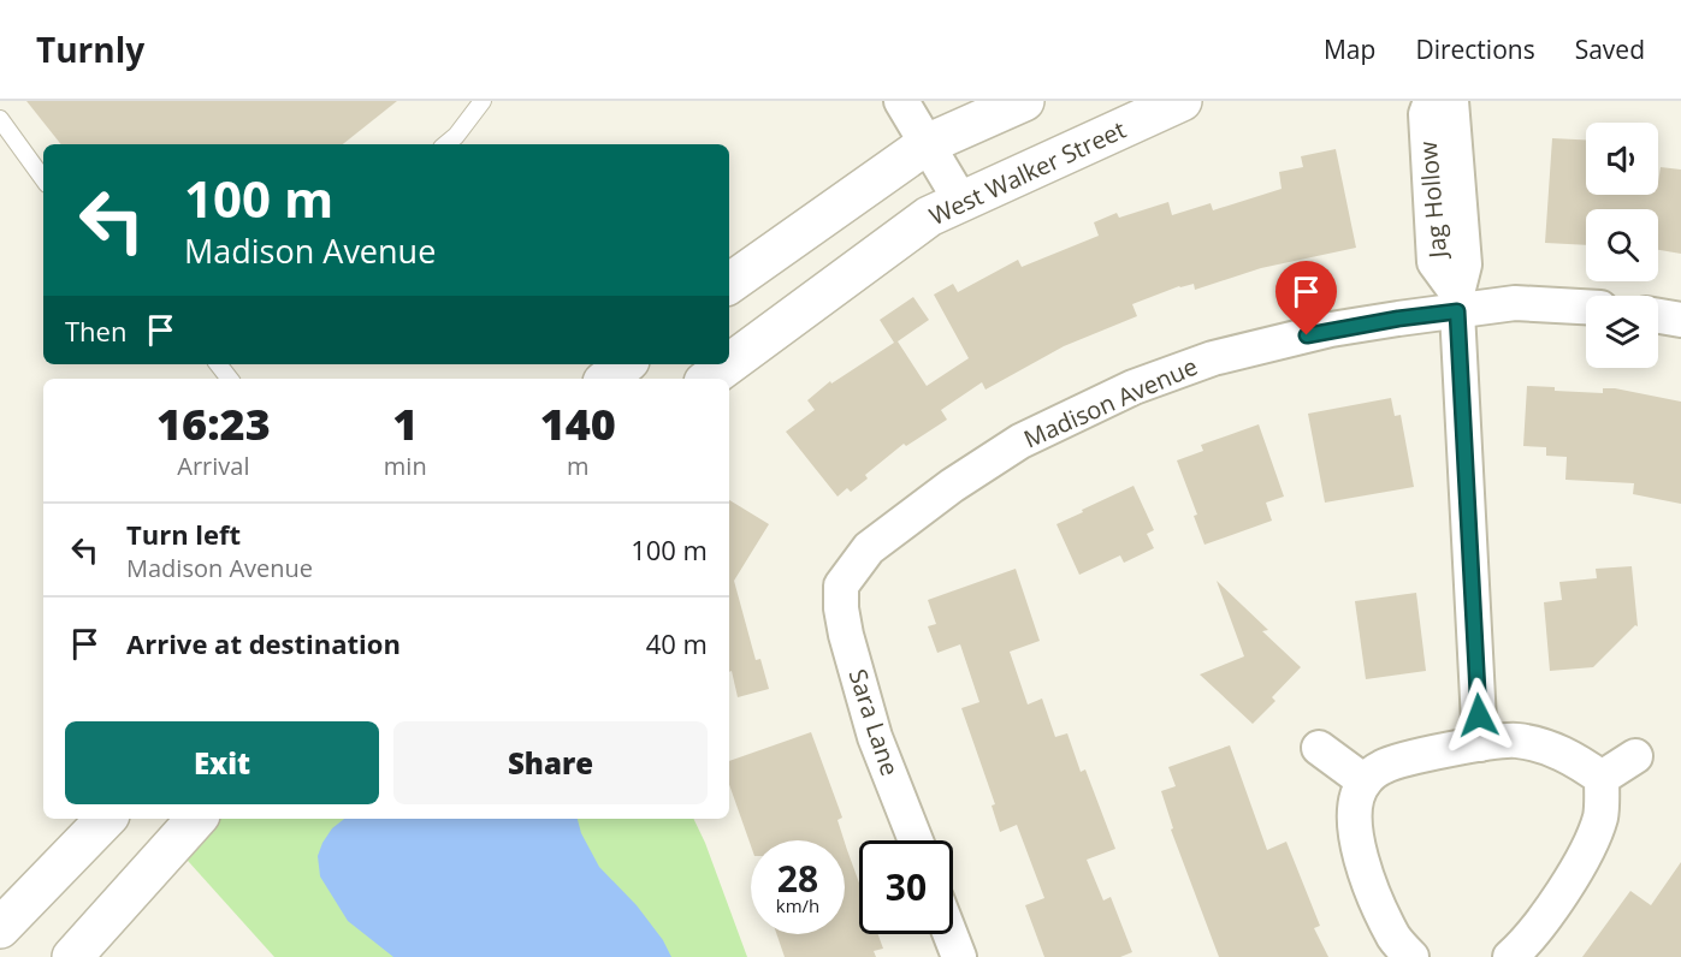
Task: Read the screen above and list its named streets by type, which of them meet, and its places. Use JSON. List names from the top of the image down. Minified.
{"streets":{"street":["West Walker Street","Jag Hollow","Madison Avenue","Sara Lane"]},"crossings":[["Jag Hollow","Madison Avenue"],["Madison Avenue","Sara Lane"]],"page":{"header":"Turnly","nav":["Map","Directions","Saved"],"turn":["100 m","Madison Avenue"],"then":"Then","eta":["16:23","Arrival","1","min","140","m"],"list":[{"name":"Turn left","note":"Madison Avenue","value":"100 m"},{"name":"Arrive at destination","value":"40 m"}],"buttons":["Exit","Share"],"speed":"28 km/h","limit":"30"}}
